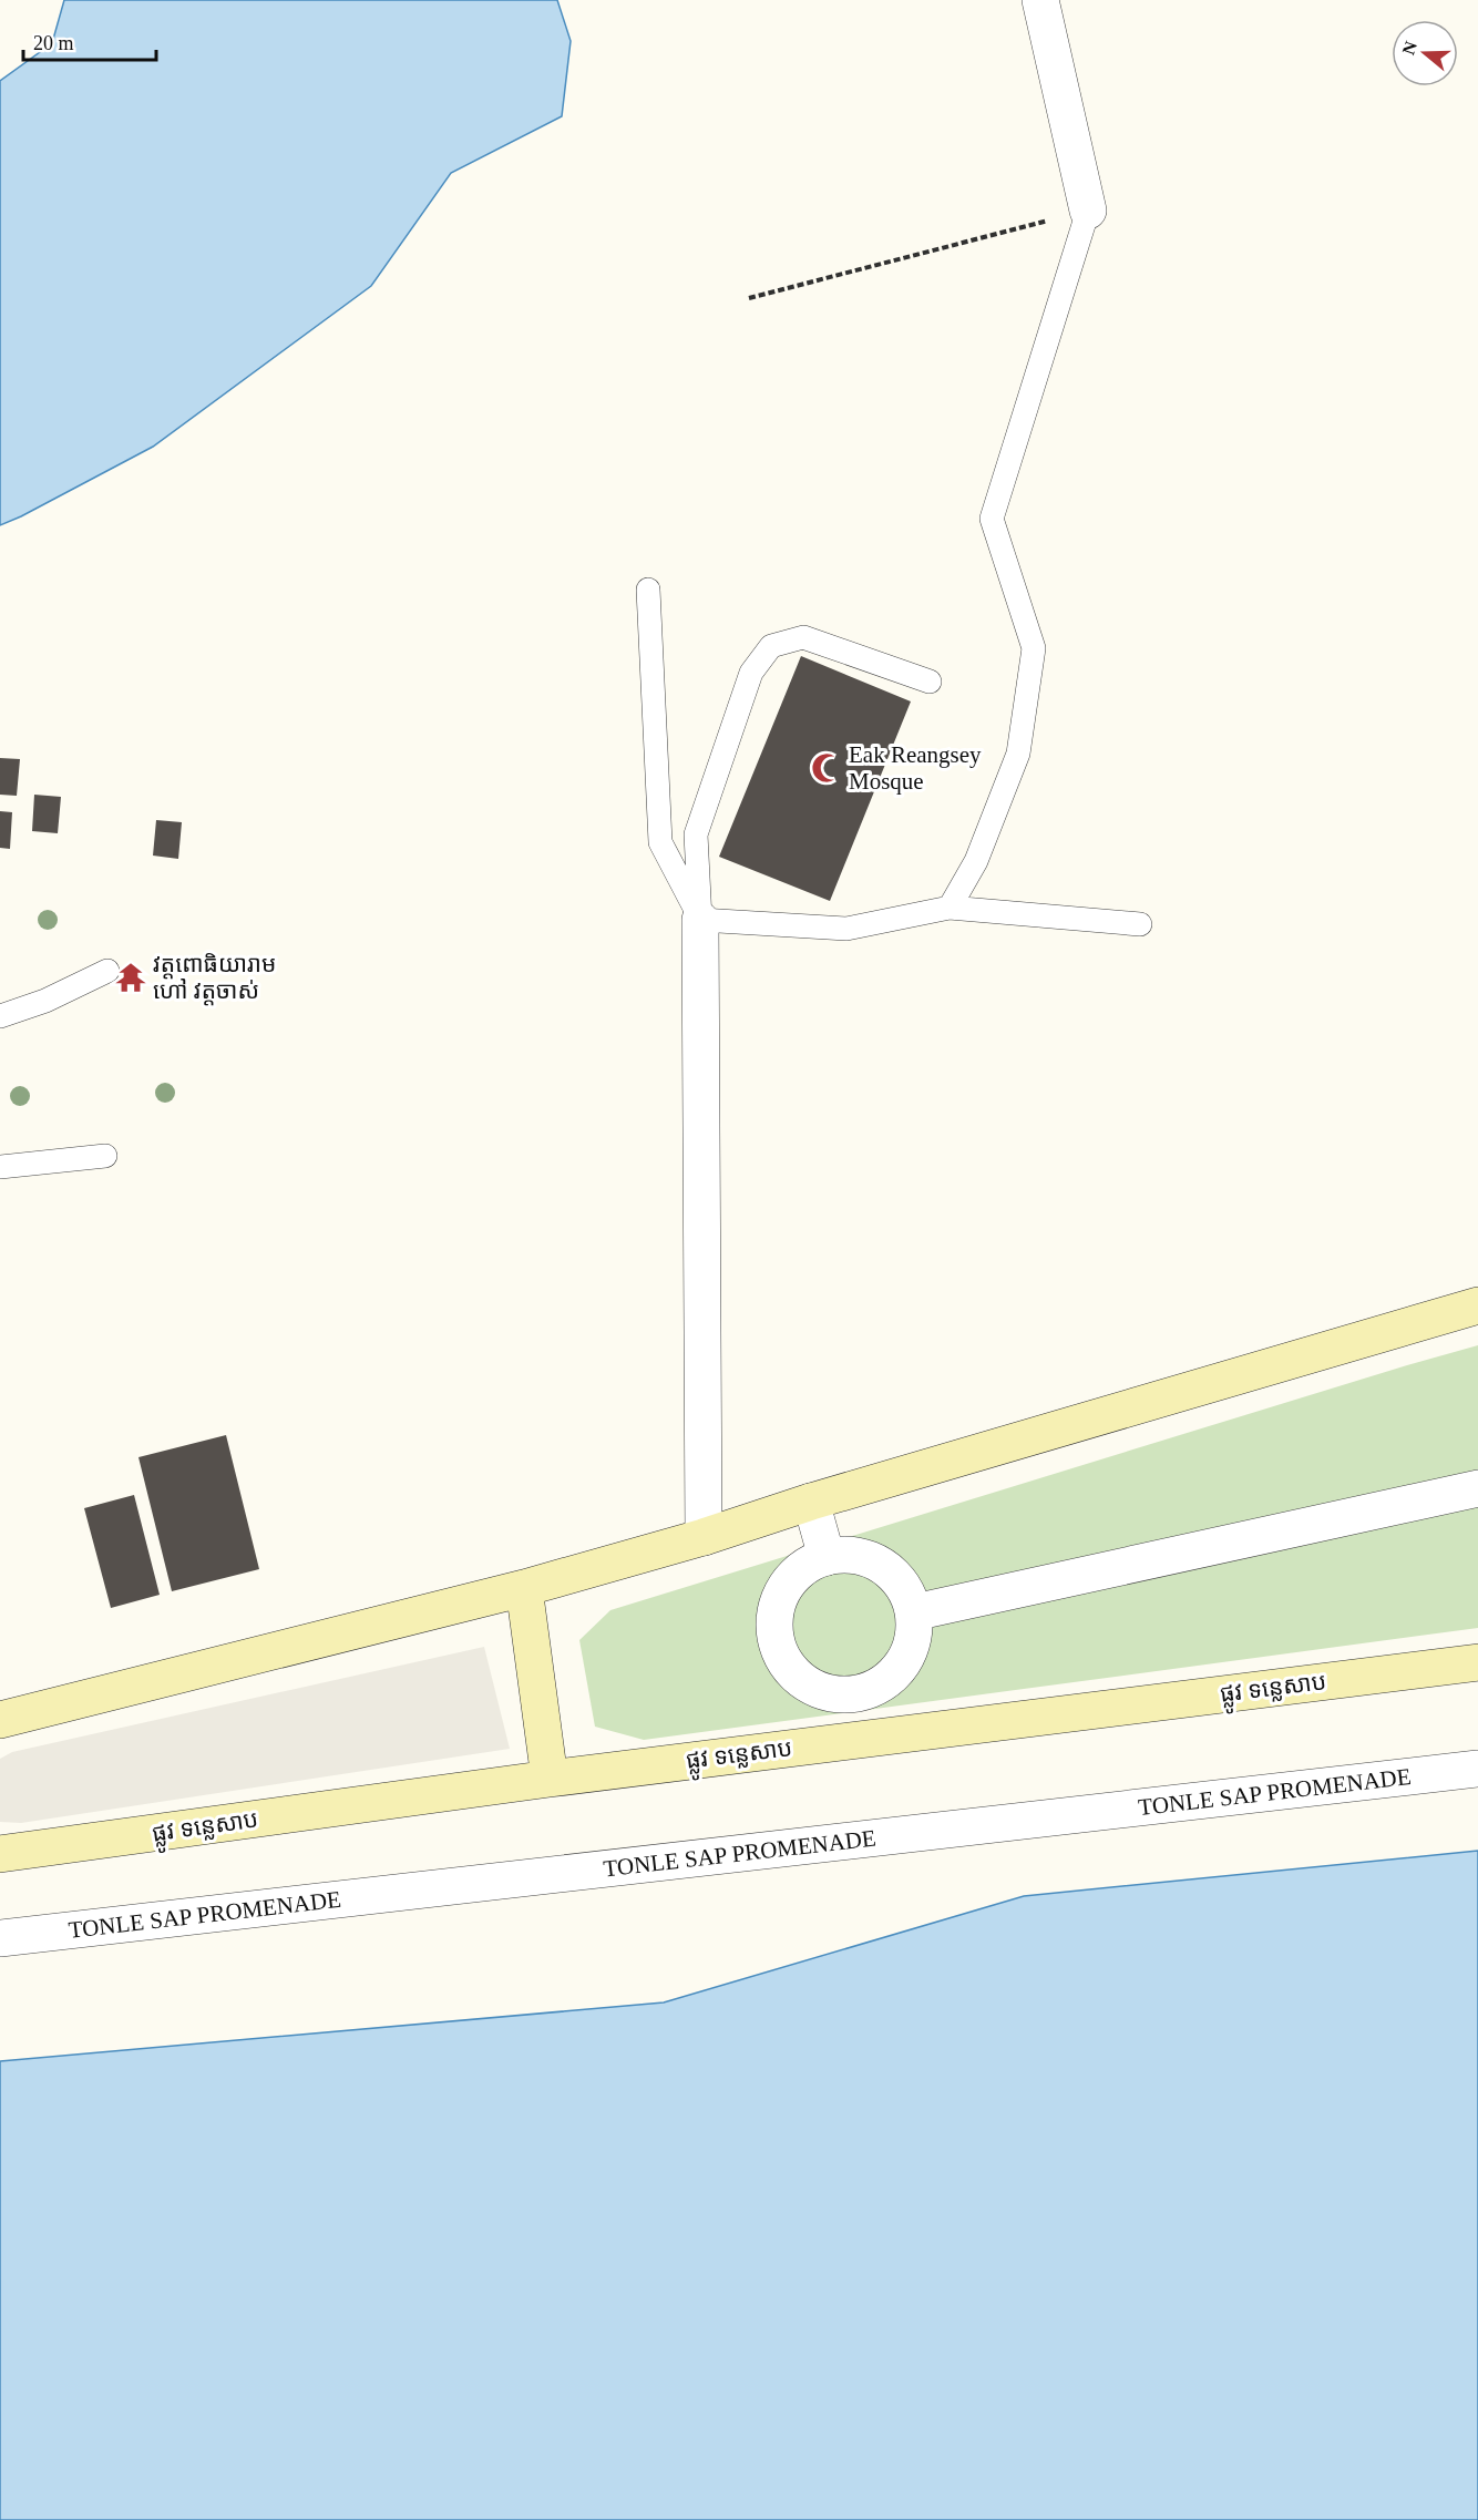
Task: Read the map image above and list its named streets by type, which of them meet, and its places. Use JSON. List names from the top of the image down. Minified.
{"streets":{"street":["ផ្លូវ ទន្លេសាប","TONLE SAP PROMENADE"]},"places":{"mosque":["Eak Reangsey Mosque"],"temple":["វត្តពោធិយារាម ហៅ វត្តចាស់"]},"scale_bar":"20 m","north":"left"}
